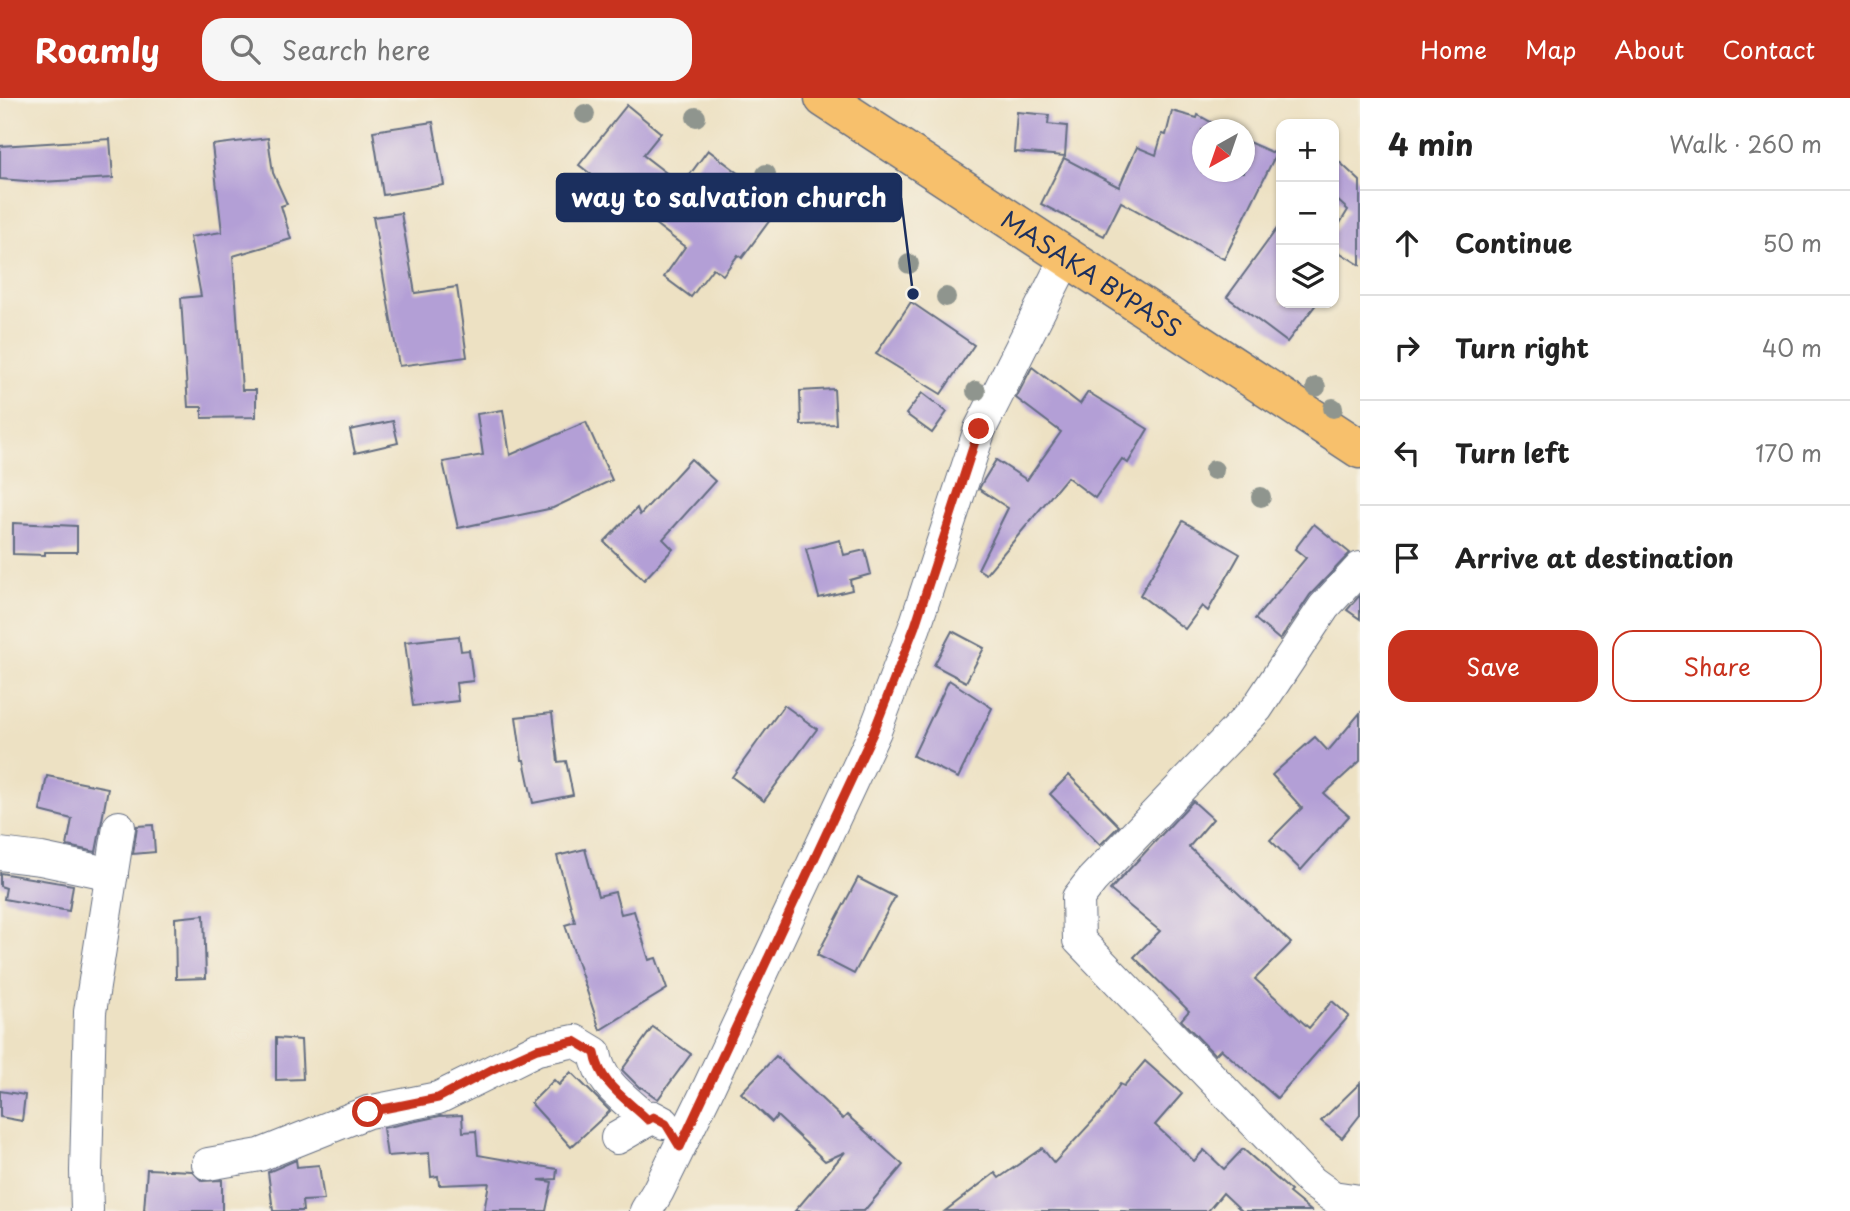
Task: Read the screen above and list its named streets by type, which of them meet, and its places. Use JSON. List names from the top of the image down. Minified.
{"streets":{"highway":["MASAKA BYPASS"]},"places":["way to salvation church"],"north":"bottom left","page":{"header":"Roamly","search":"Search here","nav":["Home","Map","About","Contact"],"heading":["4 min","Walk · 260 m"],"map_buttons":["+","−"],"list":[["Continue","50 m"],["Turn right","40 m"],["Turn left","170 m"],"Arrive at destination"],"buttons":["Save","Share"]}}
